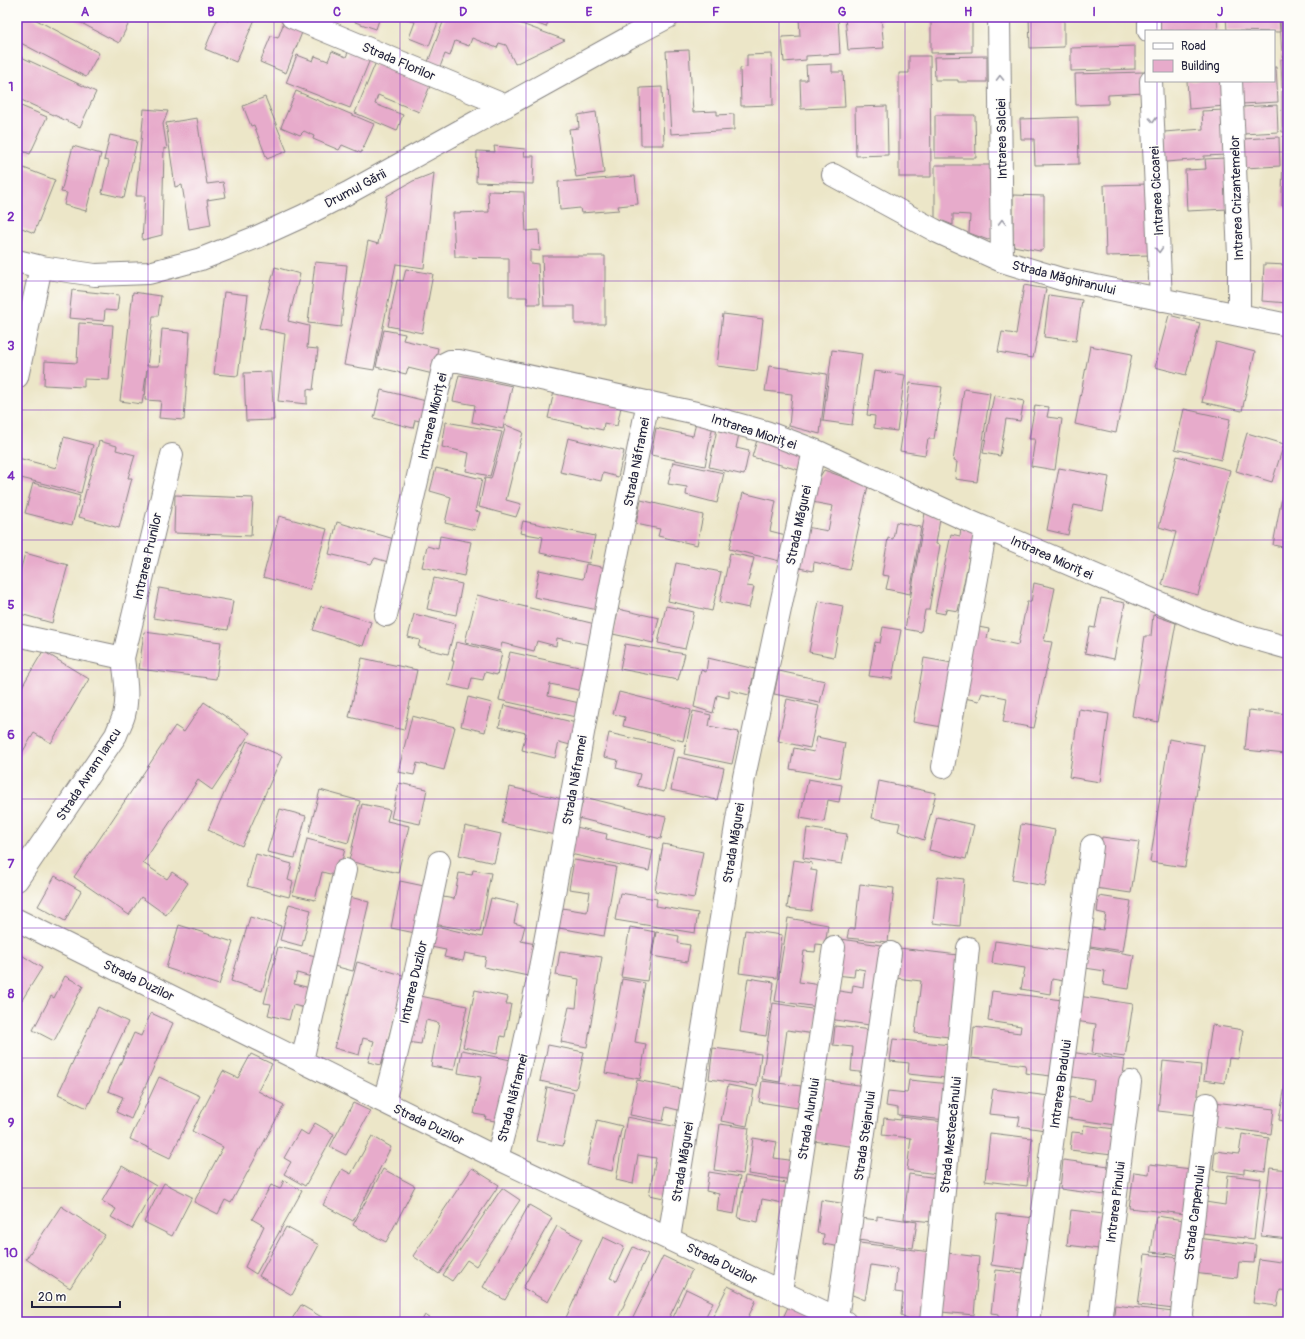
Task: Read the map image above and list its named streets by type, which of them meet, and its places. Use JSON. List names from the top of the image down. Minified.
{"streets":{"street":["Strada Florilor","Intrarea Salciei","Drumul Gării","Intrarea Cicoarei","Intrarea Crizantemelor","Strada Măghiranului","Intrarea Mioriței","Strada Năframei","Strada Măgurei","Intrarea Prunilor","Strada Avram Iancu","Strada Duzilor","Intrarea Duzilor","Intrarea Bradului","Strada Alunului","Strada Mesteacănului","Strada Stejarului","Intrarea Pinului","Strada Carpenului"]},"crossings":[["Strada Florilor","Drumul Gării"],["Intrarea Salciei","Strada Măghiranului"],["Intrarea Cicoarei","Strada Măghiranului"],["Intrarea Crizantemelor","Strada Măghiranului"],["Intrarea Mioriței","Strada Năframei"],["Intrarea Mioriței","Strada Măgurei"],["Strada Năframei","Strada Duzilor"],["Strada Măgurei","Strada Duzilor"],["Intrarea Prunilor","Strada Avram Iancu"],["Strada Duzilor","Intrarea Duzilor"],["Strada Duzilor","Strada Alunului"],["Strada Duzilor","Strada Stejarului"]],"one_way":["Intrarea Salciei","Intrarea Cicoarei"],"legend":["Road","Building"],"scale_bar":"20 m","grid":{"columns":["A","B","C","D","E","F","G","H","I","J"],"rows":["1","2","3","4","5","6","7","8","9","10"]}}
